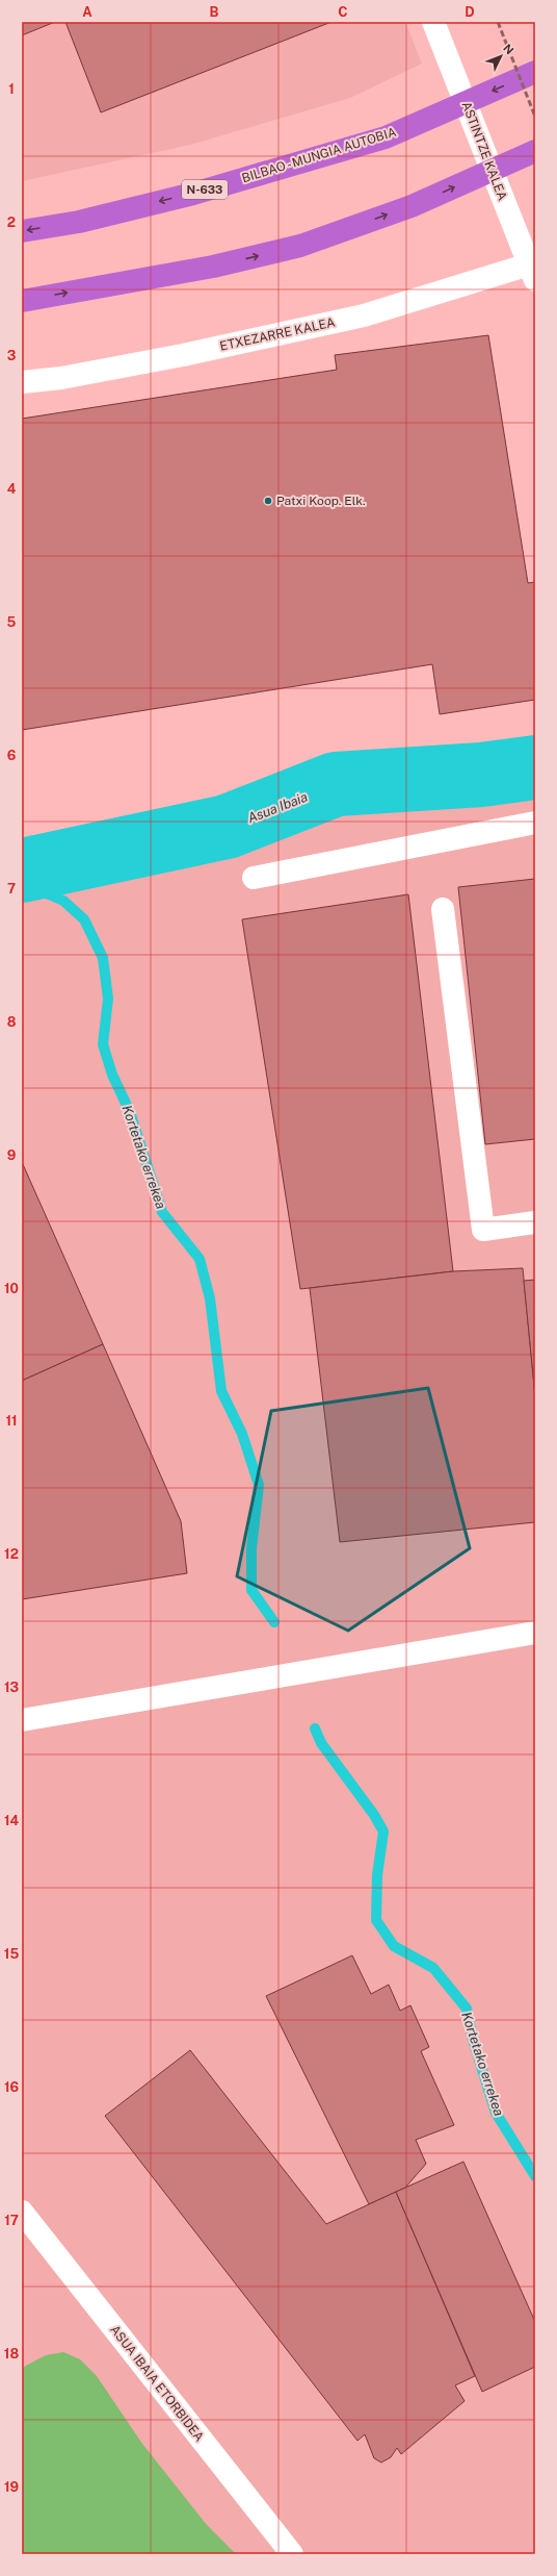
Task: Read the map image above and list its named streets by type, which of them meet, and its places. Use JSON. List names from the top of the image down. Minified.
{"streets":{"highway":["BILBAO - MUNGIA AUTOBIA","N-633"],"street":["ASTINTZE KALEA","ETXEZARRE KALEA","ASUA IBAIA ETORBIDEA"]},"crossings":[["ASTINTZE KALEA","ETXEZARRE KALEA"]],"water":["Asua Ibaia","Kortetako errekea"],"places":["Patxi Koop. Elk."],"north":"top right","grid":{"columns":["A","B","C","D"],"rows":["1","2","3","4","5","6","7","8","9","10","11","12","13","14","15","16","17","18","19"]}}
